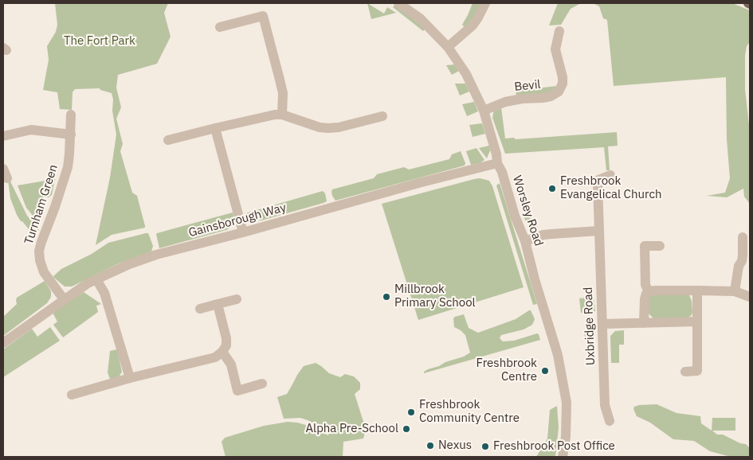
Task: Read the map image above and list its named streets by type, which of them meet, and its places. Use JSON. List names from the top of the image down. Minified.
{"streets":{"street":["Bevil","Turnham Green","Worsley Road","Gainsborough Way","Uxbridge Road"]},"crossings":[["Bevil","Worsley Road"],["Turnham Green","Gainsborough Way"],["Worsley Road","Gainsborough Way"]],"parks":["The Fort Park"],"places":["Freshbrook Evangelical Church","Millbrook Primary School","Freshbrook Centre","Freshbrook Community Centre","Alpha Pre-School","Nexus","Freshbrook Post Office"]}
